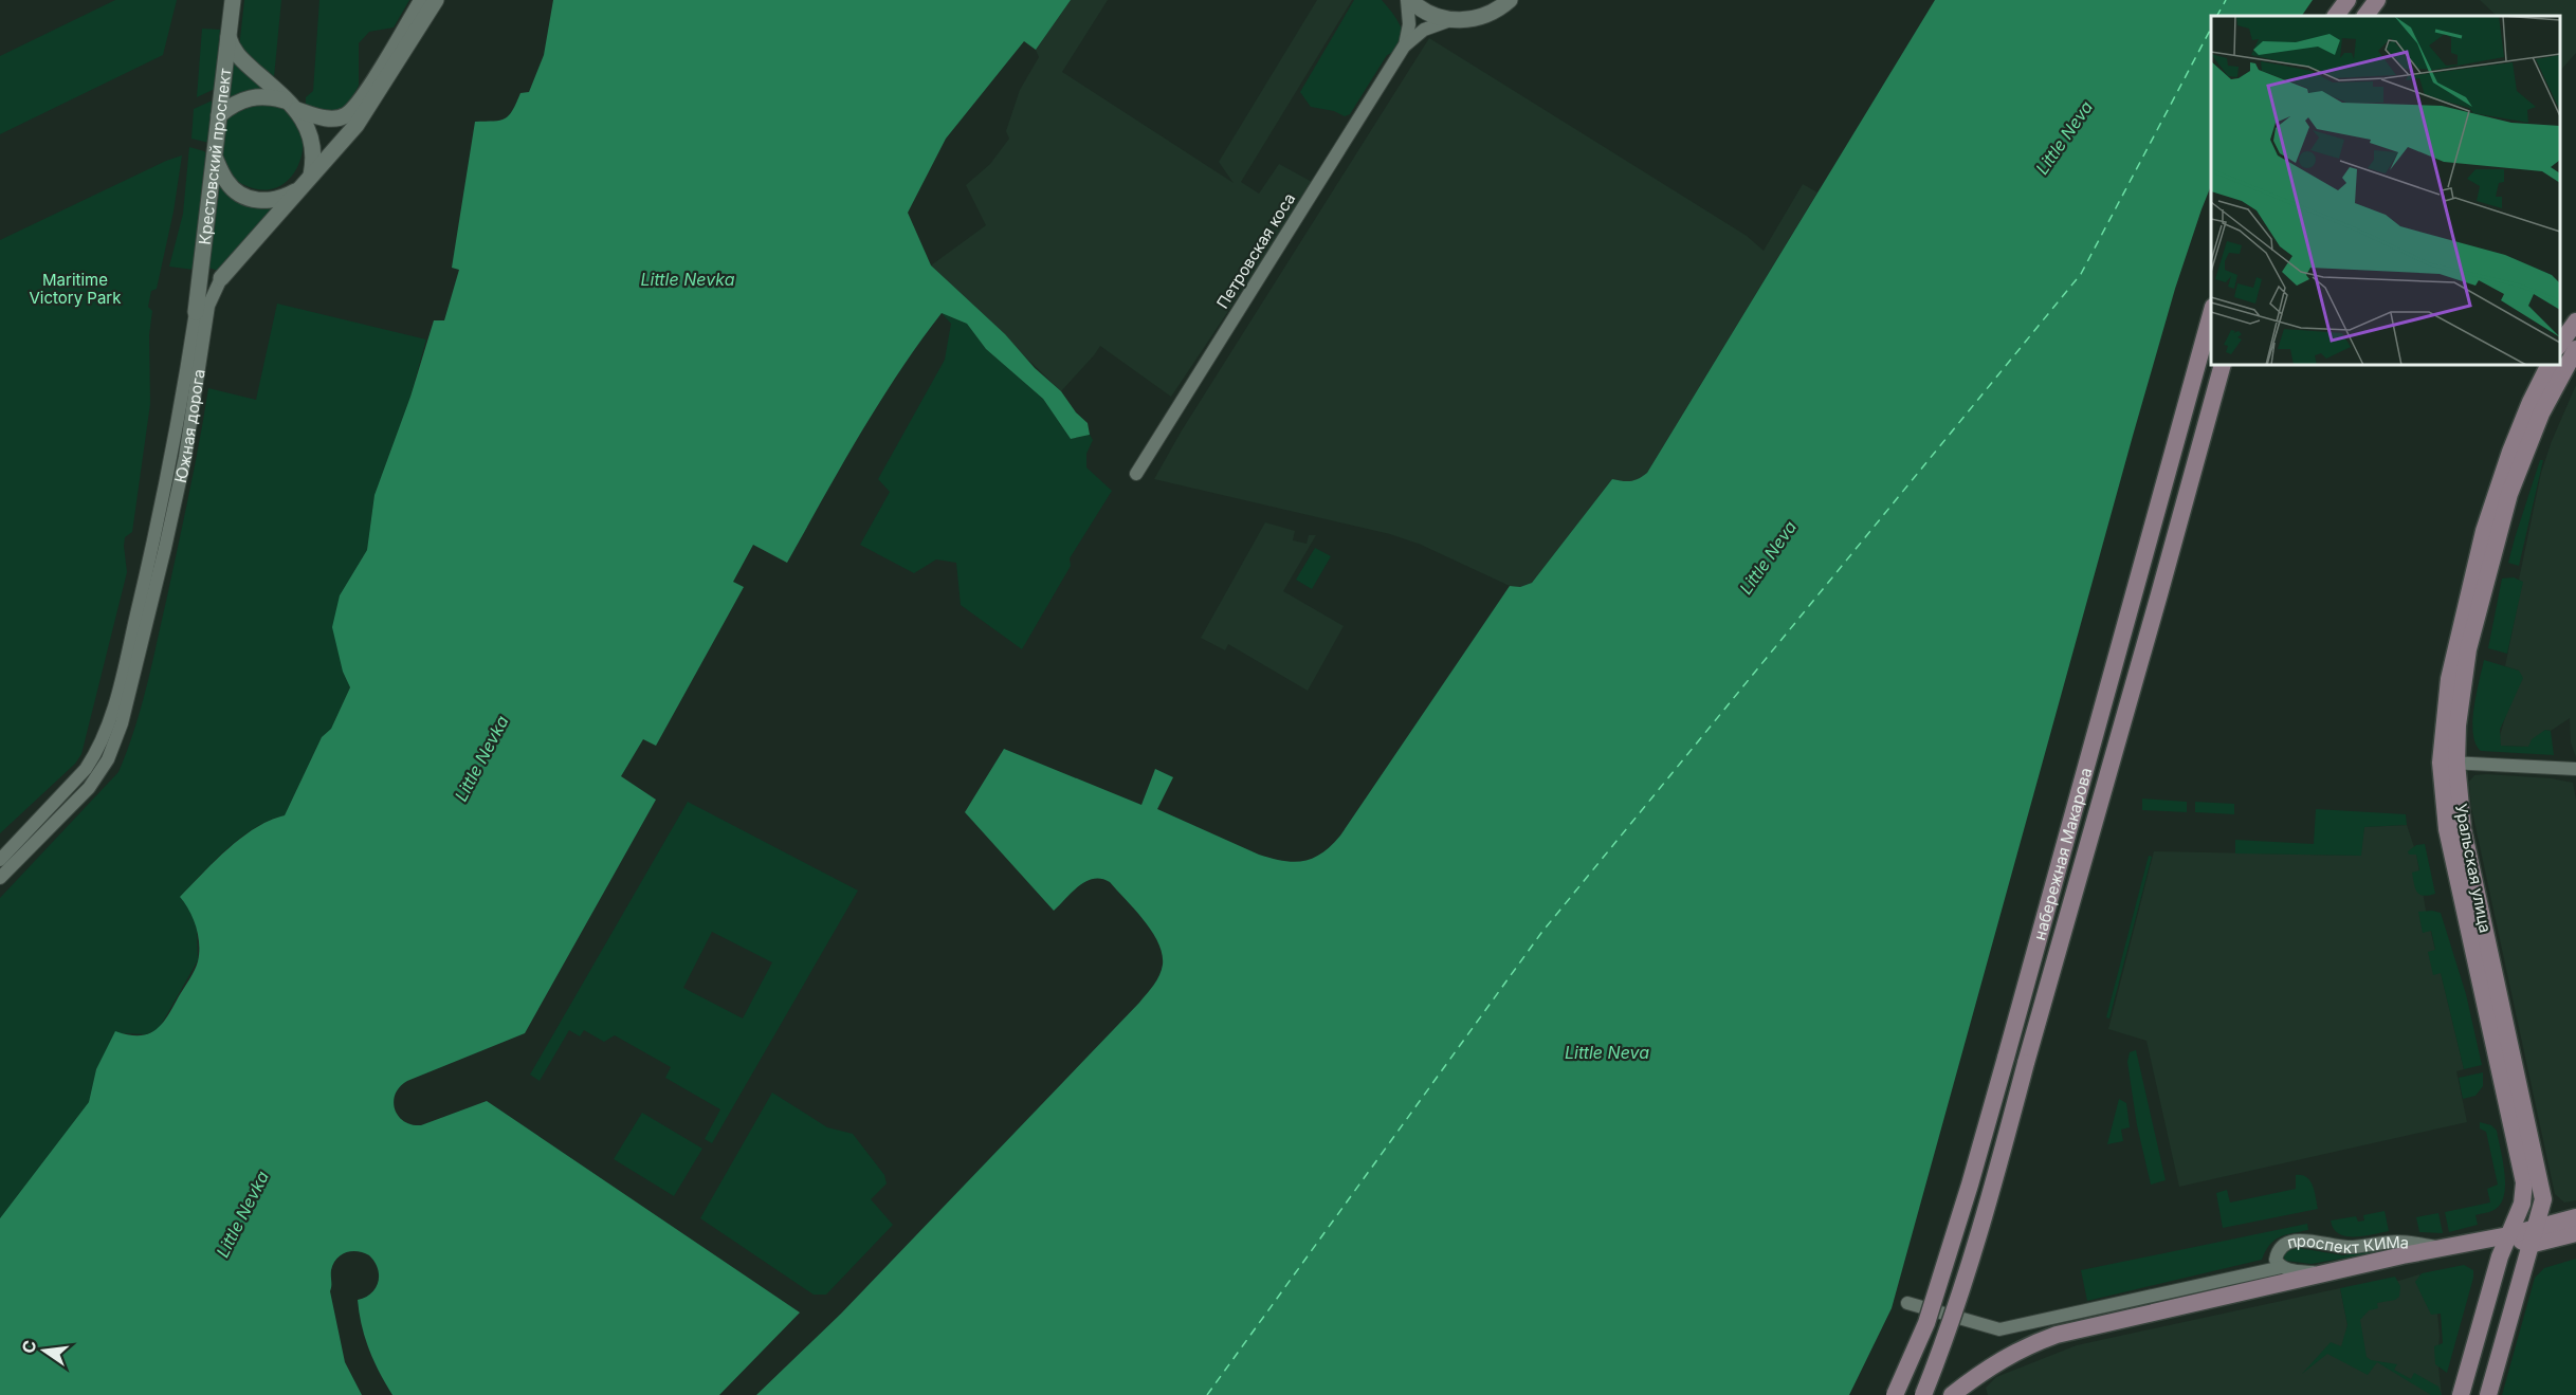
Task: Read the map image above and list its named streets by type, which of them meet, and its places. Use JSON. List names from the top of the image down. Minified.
{"streets":{"main road":["набережная Макарова","Уральская улица","проспект КИМа"],"street":["Крестовский проспект","Петровская коса","Южная дорога"]},"crossings":[["Крестовский проспект","Южная дорога"],["Уральская улица","проспект КИМа"]],"water":["Little Neva","Little Nevka"],"parks":["Maritime Victory Park"],"north":"left"}
